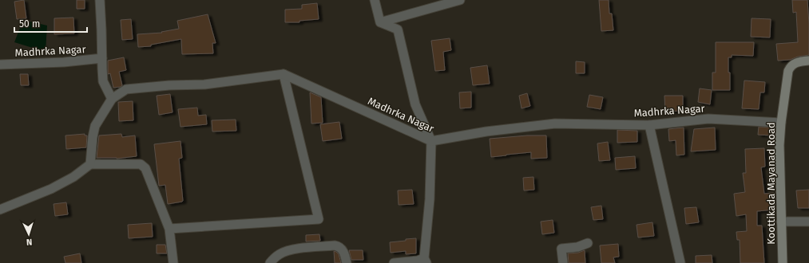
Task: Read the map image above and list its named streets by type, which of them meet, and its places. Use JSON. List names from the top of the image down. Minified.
{"streets":{"main road":["Koottikada Mayanad Road"],"street":["Madhrka Nagar"]},"crossings":[["Madhrka Nagar","Koottikada Mayanad Road"]],"scale_bar":"50 m","north":"bottom"}
